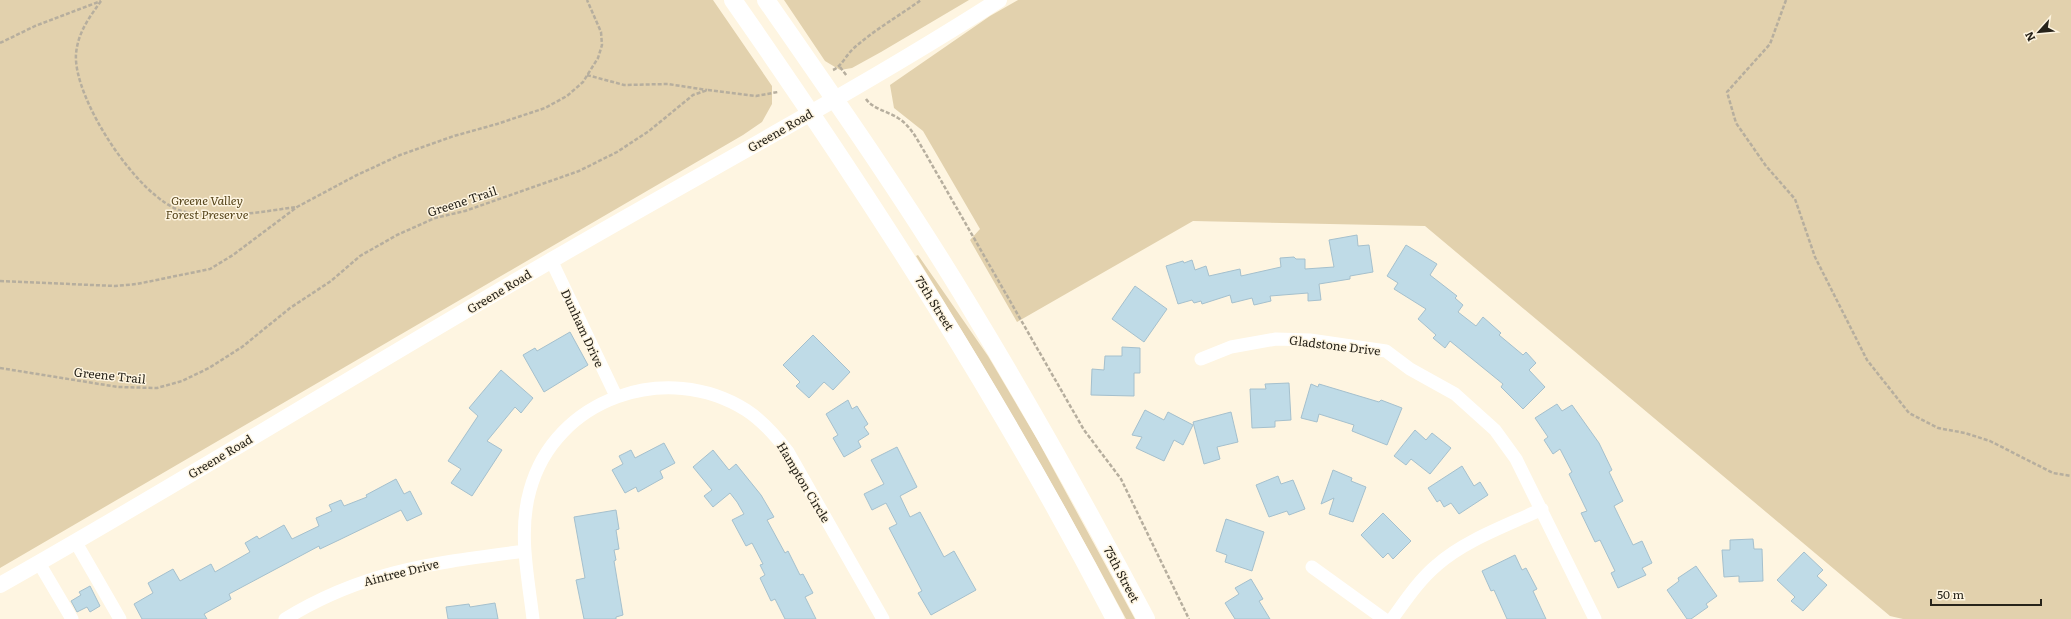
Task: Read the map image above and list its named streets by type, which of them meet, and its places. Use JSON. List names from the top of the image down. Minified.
{"streets":{"main road":["75th Street"],"street":["Greene Road","Dunham Drive","Gladstone Drive","Hampton Circle","Aintree Drive"],"path":["Greene Trail"]},"crossings":[["Greene Road","75th Street"],["Greene Road","Dunham Drive"],["Greene Trail","75th Street"],["Dunham Drive","Hampton Circle"],["Hampton Circle","Aintree Drive"]],"parks":["Greene Valley Forest Preserve"],"scale_bar":"50 m","north":"bottom left"}
